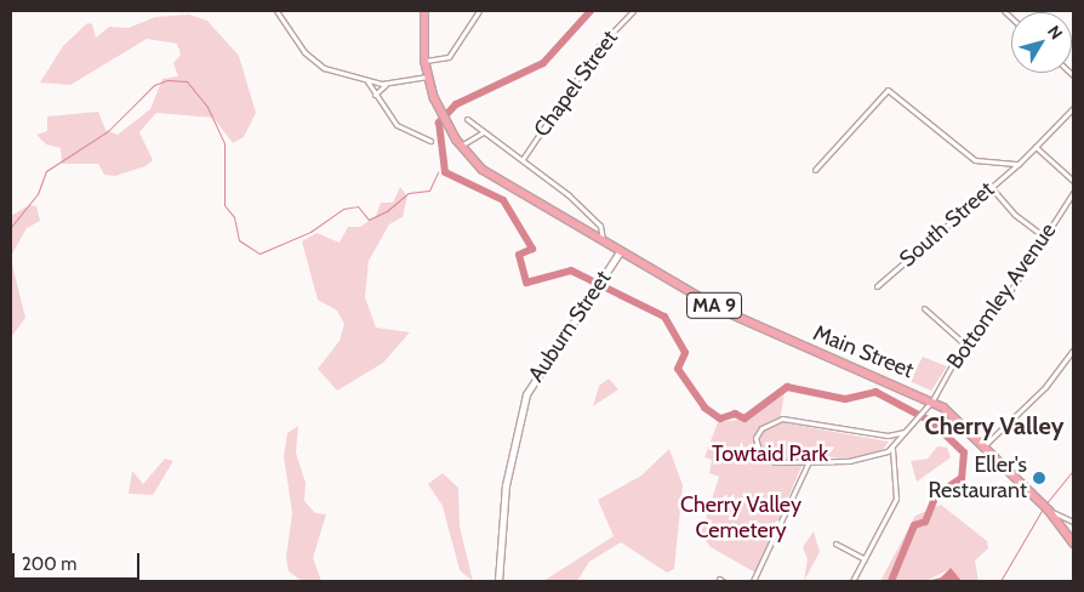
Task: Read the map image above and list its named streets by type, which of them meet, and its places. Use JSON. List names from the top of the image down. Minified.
{"streets":{"highway":["MA 9","Main Street"],"street":["Chapel Street","South Street","Bottomley Avenue","Auburn Street"]},"crossings":[["Bottomley Avenue","Main Street"],["Auburn Street","Main Street"]],"districts":["Cherry Valley"],"parks":["Towtaid Park","Cherry Valley Cemetery"],"places":["Eller's Restaurant"],"scale_bar":"200 m","north":"top right"}
